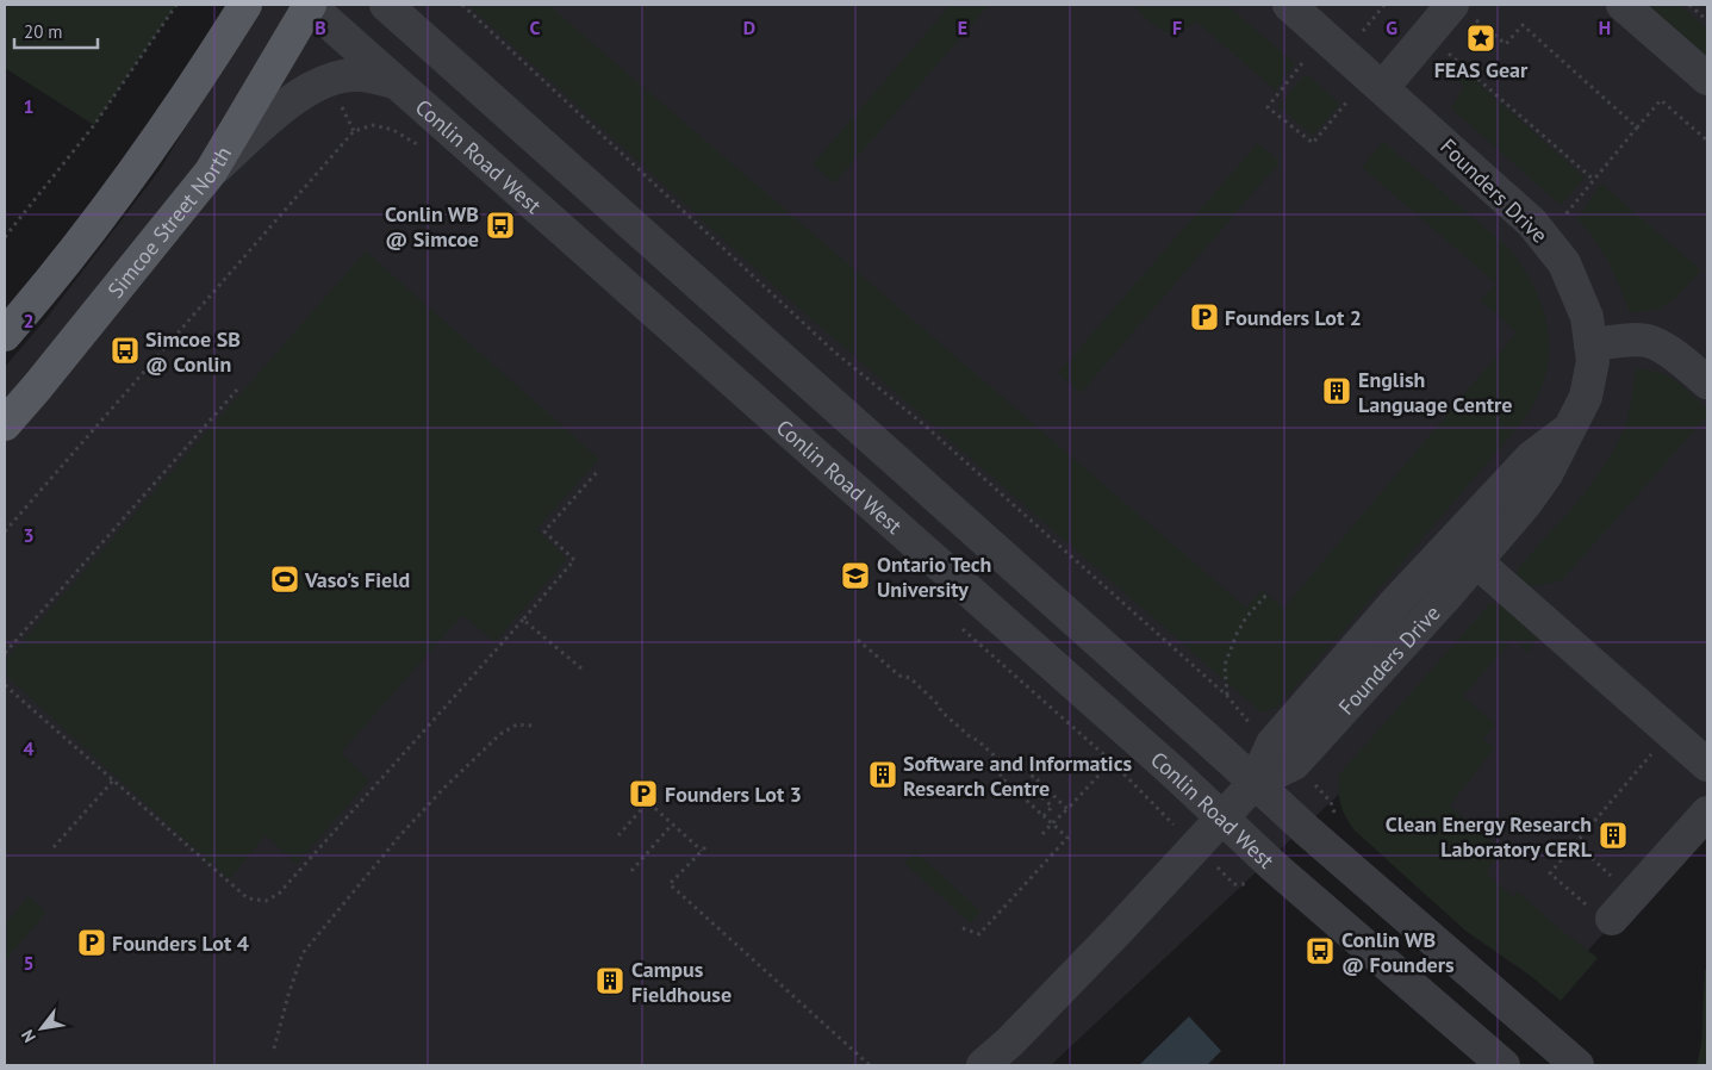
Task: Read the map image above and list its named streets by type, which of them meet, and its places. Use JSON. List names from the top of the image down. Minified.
{"streets":{"main road":["Simcoe Street North"],"street":["Conlin Road West","Founders Drive"]},"crossings":[["Conlin Road West","Founders Drive"],["Conlin Road West","Simcoe Street North"]],"places":{"place":["FEAS Gear"],"bus stop":["Conlin WB @ Simcoe","Simcoe SB @ Conlin","Conlin WB @ Founders"],"parking":["Founders Lot 2","Founders Lot 3","Founders Lot 4"],"building":["English Language Centre","Software and Informatics Research Centre","Clean Energy Research Laboratory CERL","Campus Fieldhouse"],"school or university":["Ontario Tech University"],"sports":["Vaso's Field"]},"scale_bar":"20 m","north":"bottom left","grid":{"columns":["B","C","D","E","F","G","H"],"rows":["1","2","3","4","5"]}}
